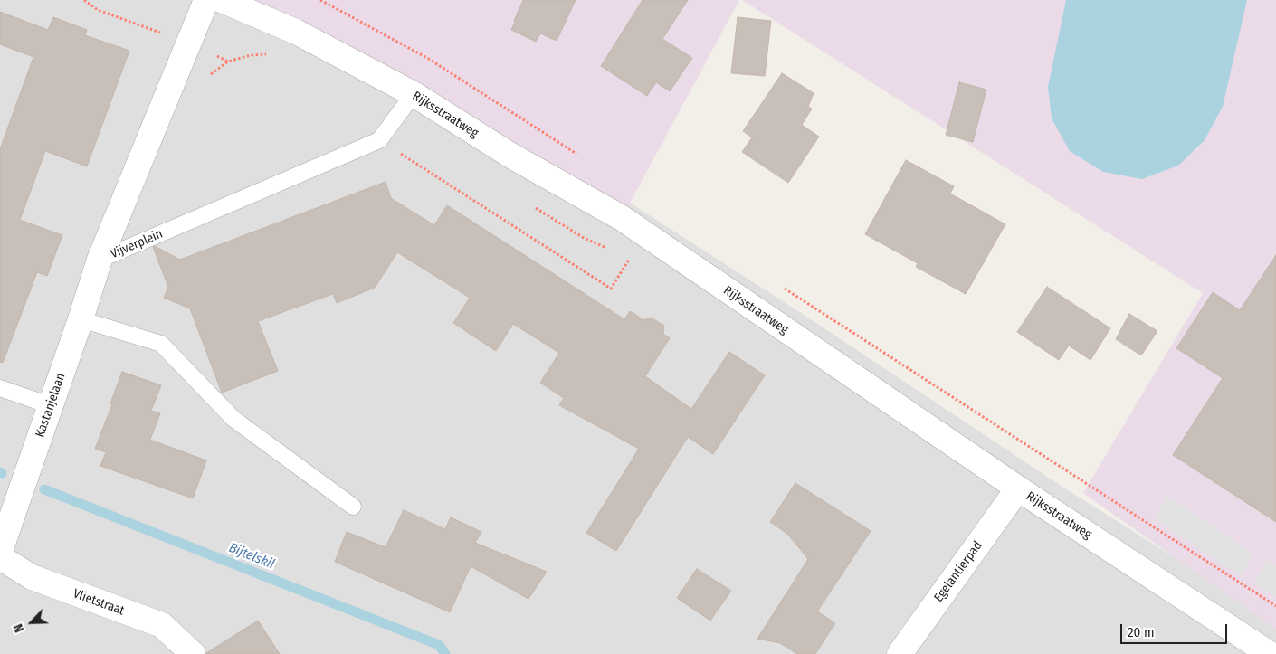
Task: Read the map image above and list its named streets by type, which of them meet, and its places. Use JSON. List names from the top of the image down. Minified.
{"streets":{"street":["Rijksstraatweg","Vijverplein","Kastanjelaan","Egelantierpad","Vlietstraat"]},"crossings":[["Rijksstraatweg","Egelantierpad"],["Vijverplein","Kastanjelaan"]],"water":["Bijtelskil"],"scale_bar":"20 m","north":"bottom left"}
